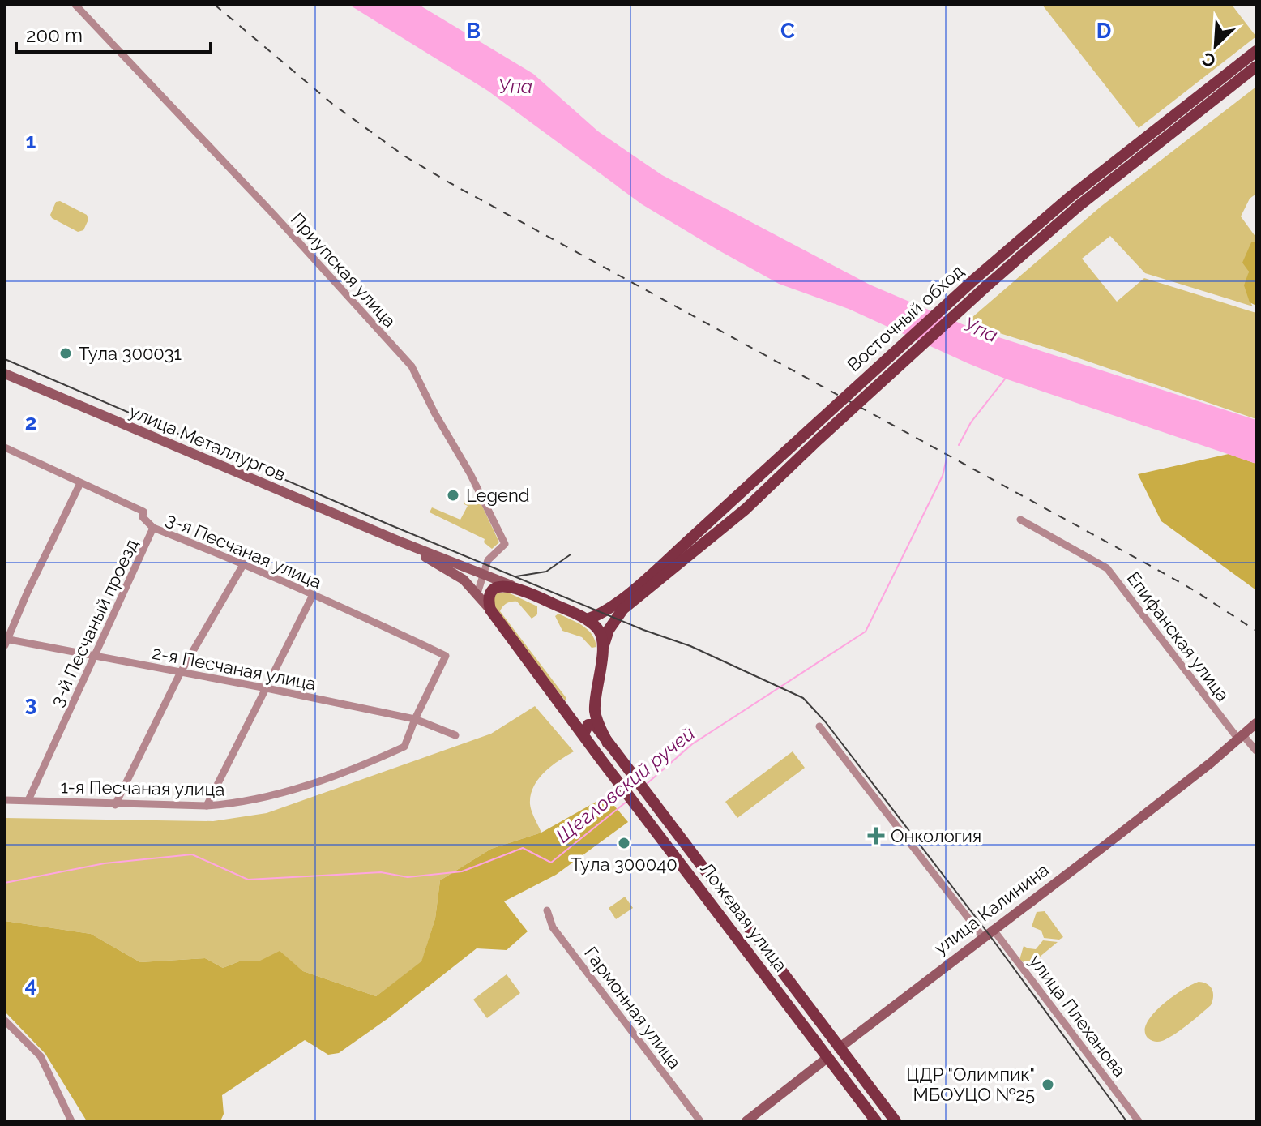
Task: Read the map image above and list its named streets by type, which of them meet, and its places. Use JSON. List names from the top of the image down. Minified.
{"streets":{"main road":["Восточный обход","улица Металлургов","улица Калинина","Ложевая улица"],"street":["Приупская улица","3-я Песчаная улица","3-й Песчаный проезд","Епифанская улица","2-я Песчаная улица","1-я Песчаная улица","Гармонная улица","улица Плеханова"]},"crossings":[["Приупская улица","улица Металлургов"],["Восточный обход","Ложевая улица"],["улица Металлургов","Ложевая улица"],["3-я Песчаная улица","3-й Песчаный проезд"],["3-я Песчаная улица","1-я Песчаная улица"],["3-й Песчаный проезд","2-я Песчаная улица"],["3-й Песчаный проезд","1-я Песчаная улица"],["Епифанская улица","улица Калинина"],["2-я Песчаная улица","1-я Песчаная улица"],["улица Калинина","Ложевая улица"],["улица Калинина","улица Плеханова"]],"water":["Упа","Щегловский ручей"],"places":{"other":["Тула 300031","Legend","Тула 300040","ЦДР \"Олимпик\" МБОУЦО №25"],"health":["Онкология"]},"scale_bar":"200 m","north":"bottom left","grid":{"columns":["B","C","D"],"rows":["1","2","3","4"]}}
